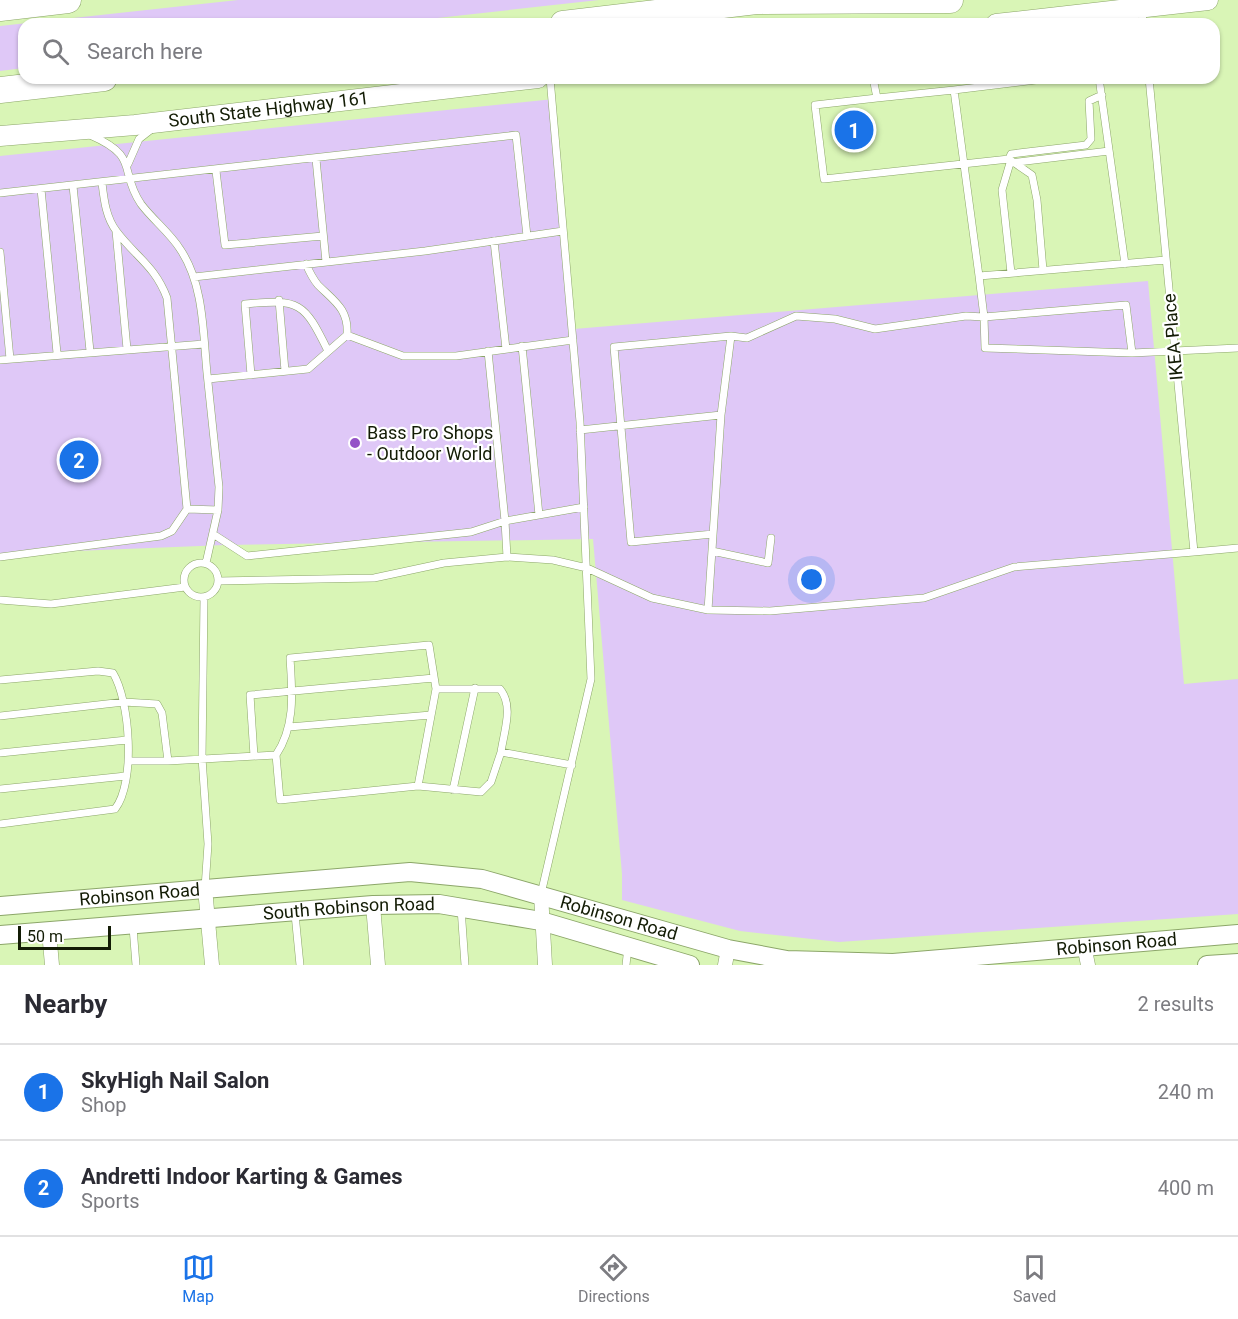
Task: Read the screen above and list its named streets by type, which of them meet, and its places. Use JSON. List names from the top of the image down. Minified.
{"streets":{"main road":["South State Highway 161"],"street":["Robinson Road","South Robinson Road"],"lane":["IKEA Place"]},"places":["Bass Pro Shops - Outdoor World"],"scale_bar":"50 m","page":{"search":"Search here","pins":["1","2"],"scale":"50 m","heading":["Nearby","2 results"],"list":[{"mark":"1","name":"SkyHigh Nail Salon","note":"Shop","value":"240 m"},{"mark":"2","name":"Andretti Indoor Karting & Games","note":"Sports","value":"400 m"}],"nav":["Map","Directions","Saved"]}}
